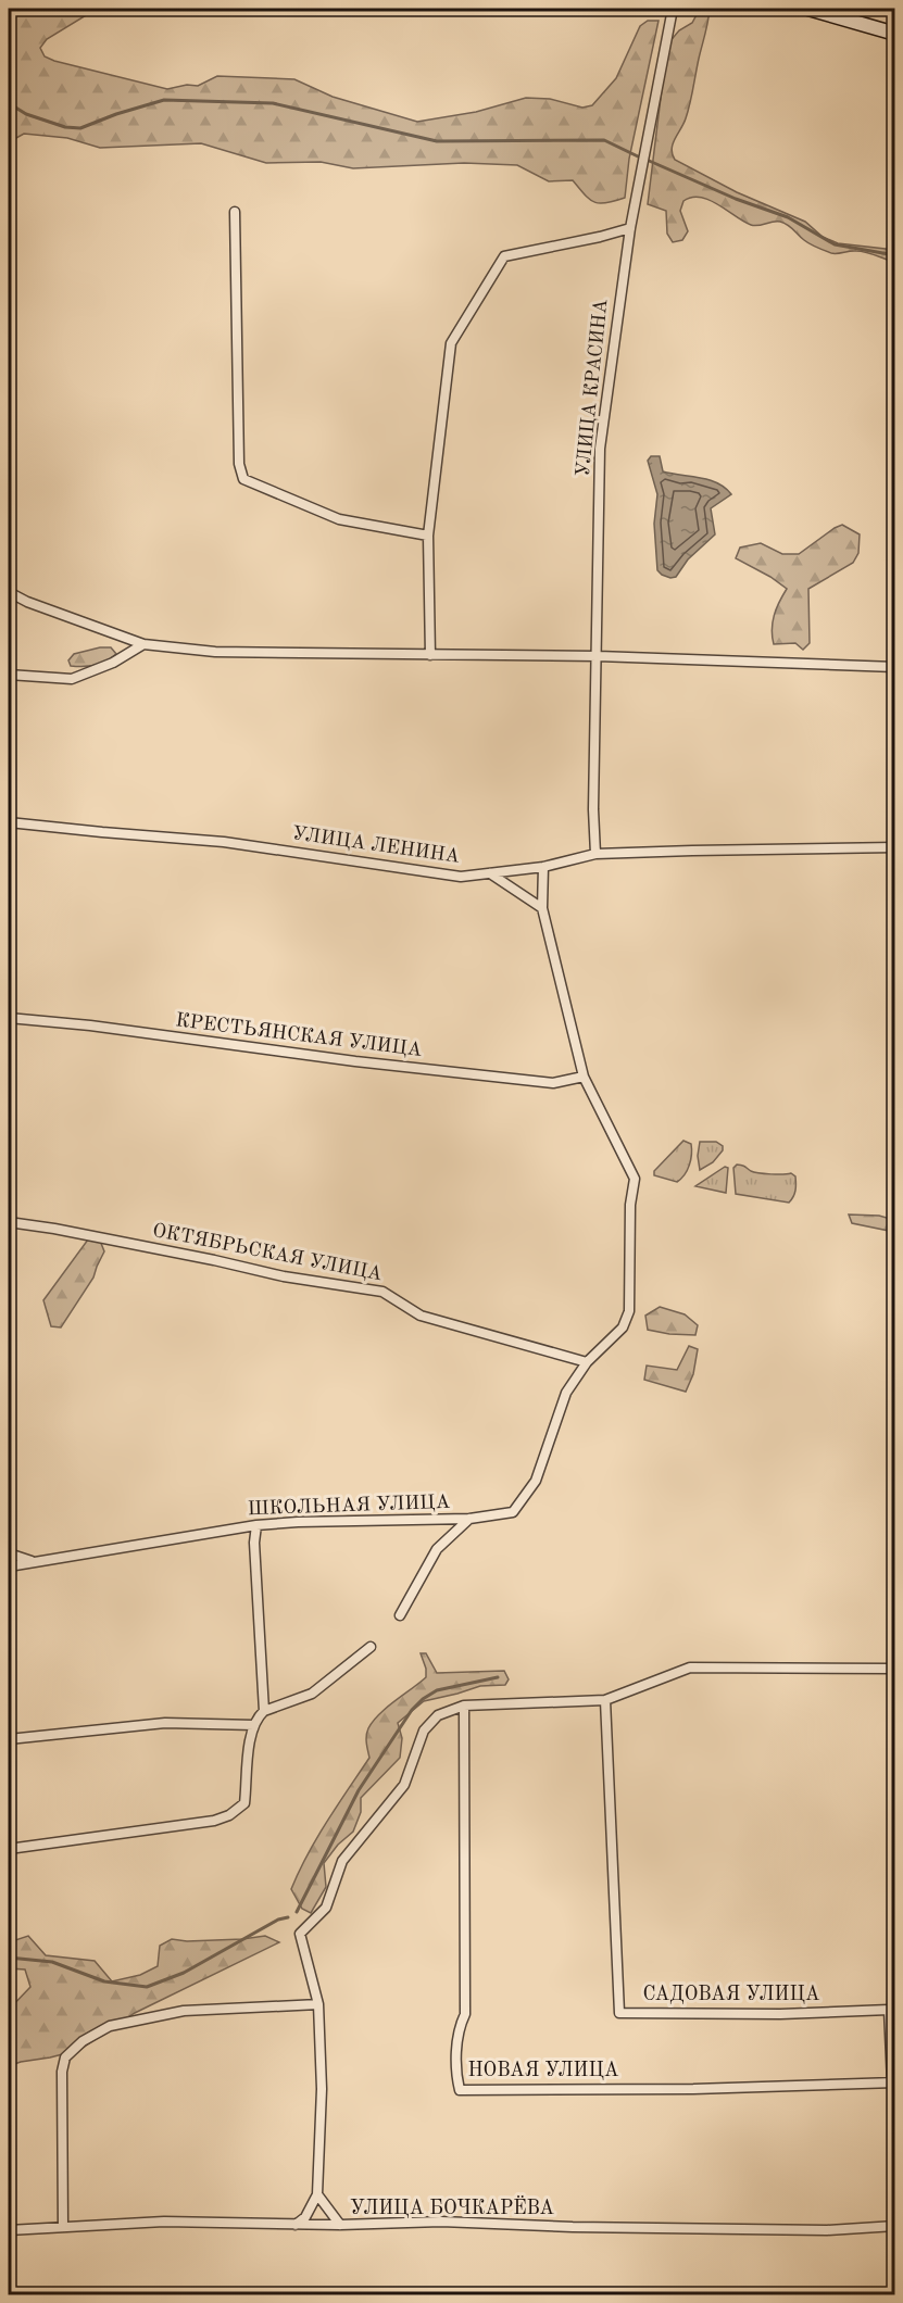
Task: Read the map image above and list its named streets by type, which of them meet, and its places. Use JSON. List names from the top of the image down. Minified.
{"streets":{"street":["УЛИЦА КРАСИНА","УЛИЦА ЛЕНИНА","КРЕСТЬЯНСКАЯ УЛИЦА","ОКТЯБРЬСКАЯ УЛИЦА","ШКОЛЬНАЯ УЛИЦА","САДОВАЯ УЛИЦА","НОВАЯ УЛИЦА","УЛИЦА БОЧКАРЁВА"]},"crossings":[["УЛИЦА КРАСИНА","УЛИЦА ЛЕНИНА"],["ОКТЯБРЬСКАЯ УЛИЦА","ШКОЛЬНАЯ УЛИЦА"],["САДОВАЯ УЛИЦА","НОВАЯ УЛИЦА"]]}
